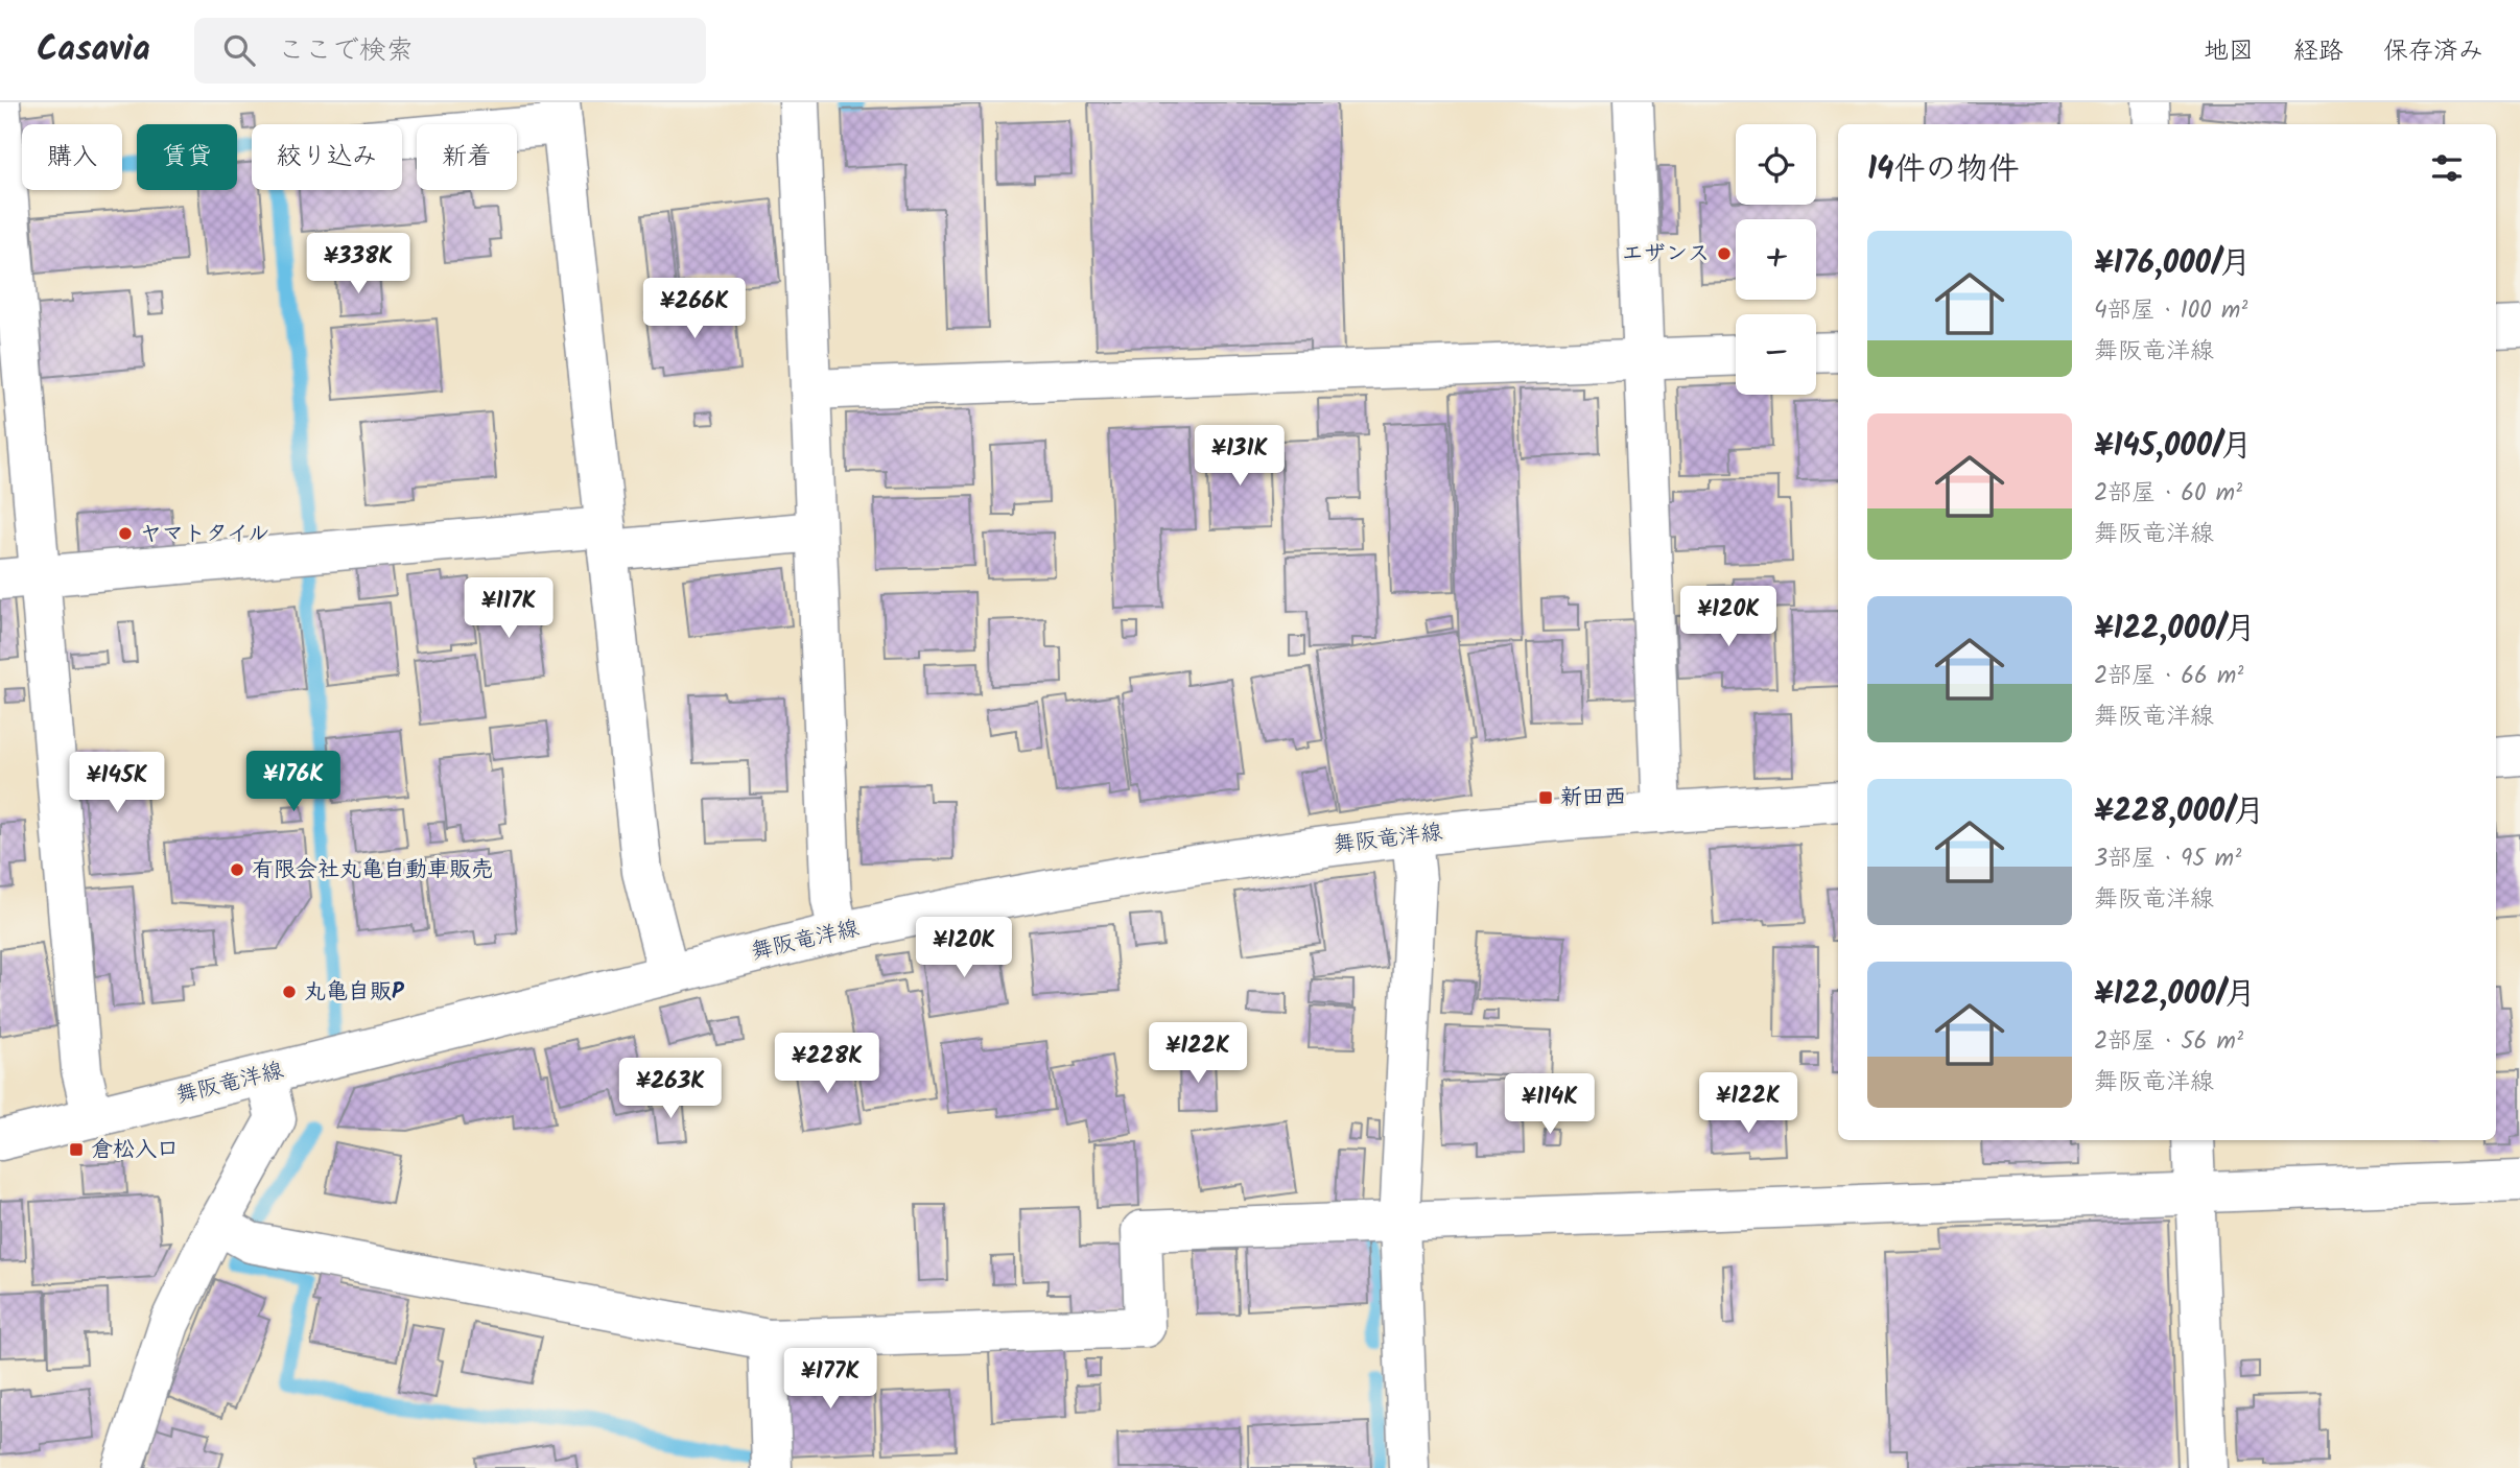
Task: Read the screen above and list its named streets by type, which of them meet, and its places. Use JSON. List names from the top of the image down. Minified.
{"streets":{"street":["舞阪竜洋線"]},"places":{"other":["エザンス","ヤマトタイル","有限会社丸亀自動車販売","丸亀自販P"],"transit":["新田西","倉松入口"]},"page":{"header":"Casavia","search":"ここで検索","nav":["地図","経路","保存済み"],"map_buttons":["+","−"],"chip":["購入","賃貸","絞り込み","新着"],"heading":"14件の物件","list":[{"name":"¥176,000/月","note":"4部屋 · 100 m² · 舞阪竜洋線"},{"name":"¥145,000/月","note":"2部屋 · 60 m² · 舞阪竜洋線"},{"name":"¥122,000/月","note":"2部屋 · 66 m² · 舞阪竜洋線"},{"name":"¥228,000/月","note":"3部屋 · 95 m² · 舞阪竜洋線"},{"name":"¥122,000/月","note":"2部屋 · 56 m² · 舞阪竜洋線"}],"price":["¥338K","¥266K","¥131K","¥117K","¥120K","¥176K","¥145K","¥120K","¥122K","¥228K","¥263K","¥122K","¥114K","¥177K"]}}
